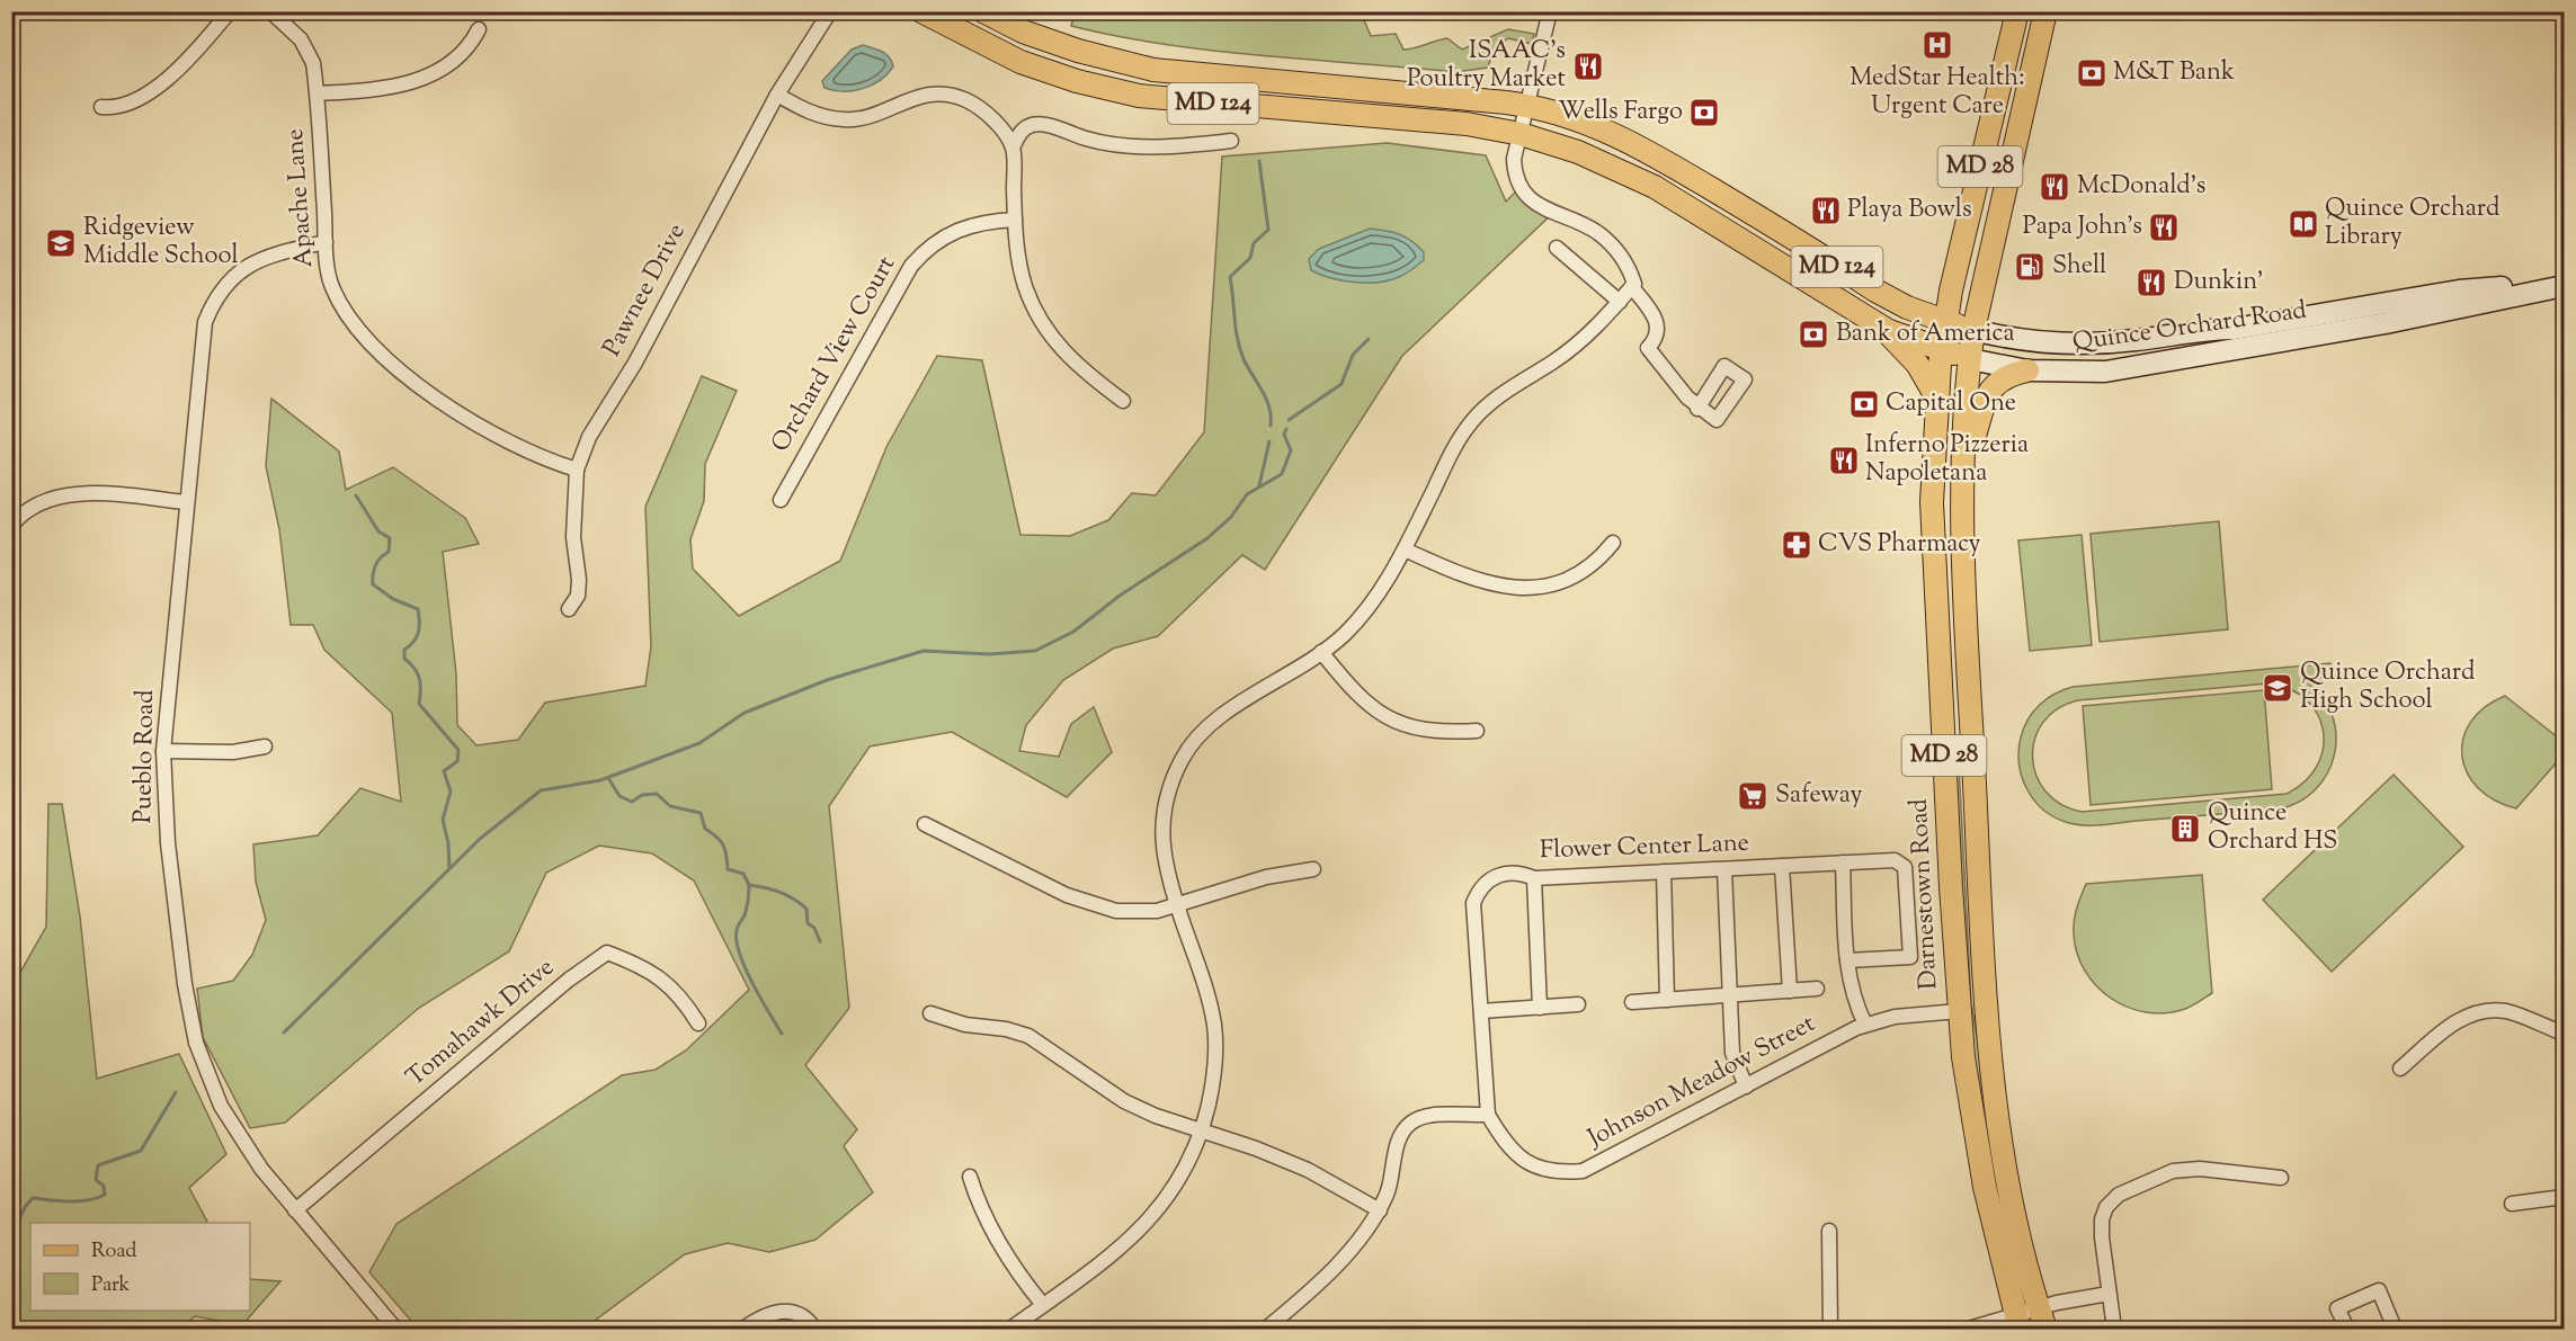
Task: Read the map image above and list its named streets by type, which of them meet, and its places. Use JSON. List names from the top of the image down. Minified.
{"streets":{"main road":["MD 124","MD 28","Quince Orchard Road","Darnestown Road"],"street":["Apache Lane","Pawnee Drive","Orchard View Court","Pueblo Road","Flower Center Lane","Tomahawk Drive","Johnson Meadow Street"]},"crossings":[["MD 28","Quince Orchard Road"],["Apache Lane","Pawnee Drive"],["Apache Lane","Pueblo Road"],["Quince Orchard Road","Darnestown Road"],["Pueblo Road","Tomahawk Drive"],["Flower Center Lane","Johnson Meadow Street"],["Darnestown Road","Johnson Meadow Street"]],"places":{"hospital":["MedStar Health: Urgent Care"],"restaurant":["ISAAC's Poultry Market","McDonald's","Playa Bowls","Papa John's","Dunkin'","Inferno Pizzeria Napoletana"],"bank":["M&T Bank","Wells Fargo","Bank of America","Capital One"],"library":["Quince Orchard Library"],"school or university":["Ridgeview Middle School","Quince Orchard High School"],"fuel station":["Shell"],"pharmacy":["CVS Pharmacy"],"supermarket":["Safeway"],"building":["Quince Orchard HS"]},"legend":["Road","Park"]}
